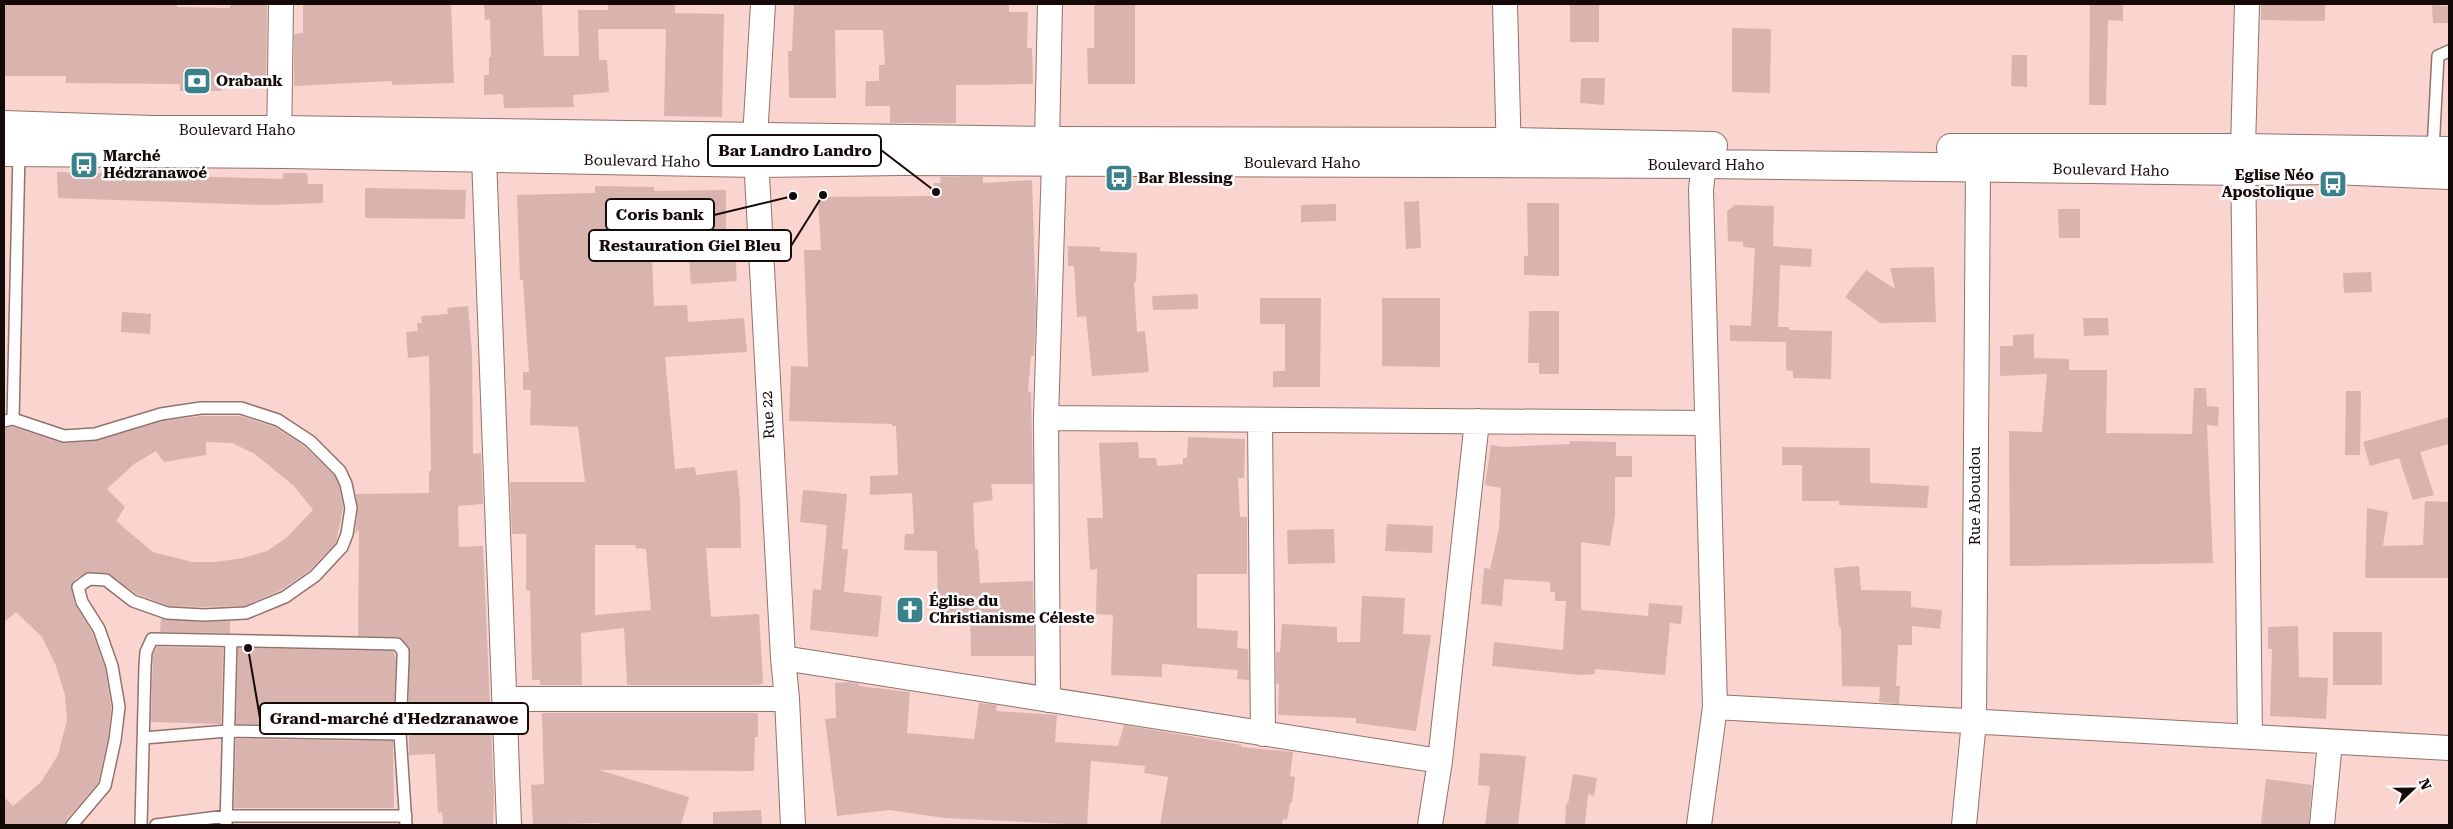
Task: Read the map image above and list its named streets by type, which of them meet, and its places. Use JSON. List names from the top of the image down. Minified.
{"streets":{"main road":["Boulevard Haho"],"street":["Rue 22","Rue Aboudou"]},"crossings":[["Boulevard Haho","Rue 22"],["Boulevard Haho","Rue Aboudou"]],"places":{"bank":["Orabank"],"bus stop":["Marché Hédzranawoé","Bar Blessing","Eglise Néo Apostolique"],"other":["Bar Landro Landro","Restauration Giel Bleu","Coris bank","Grand-marché d'Hedzranawoe"],"church":["Église du Christianisme Céleste"]},"north":"right"}
